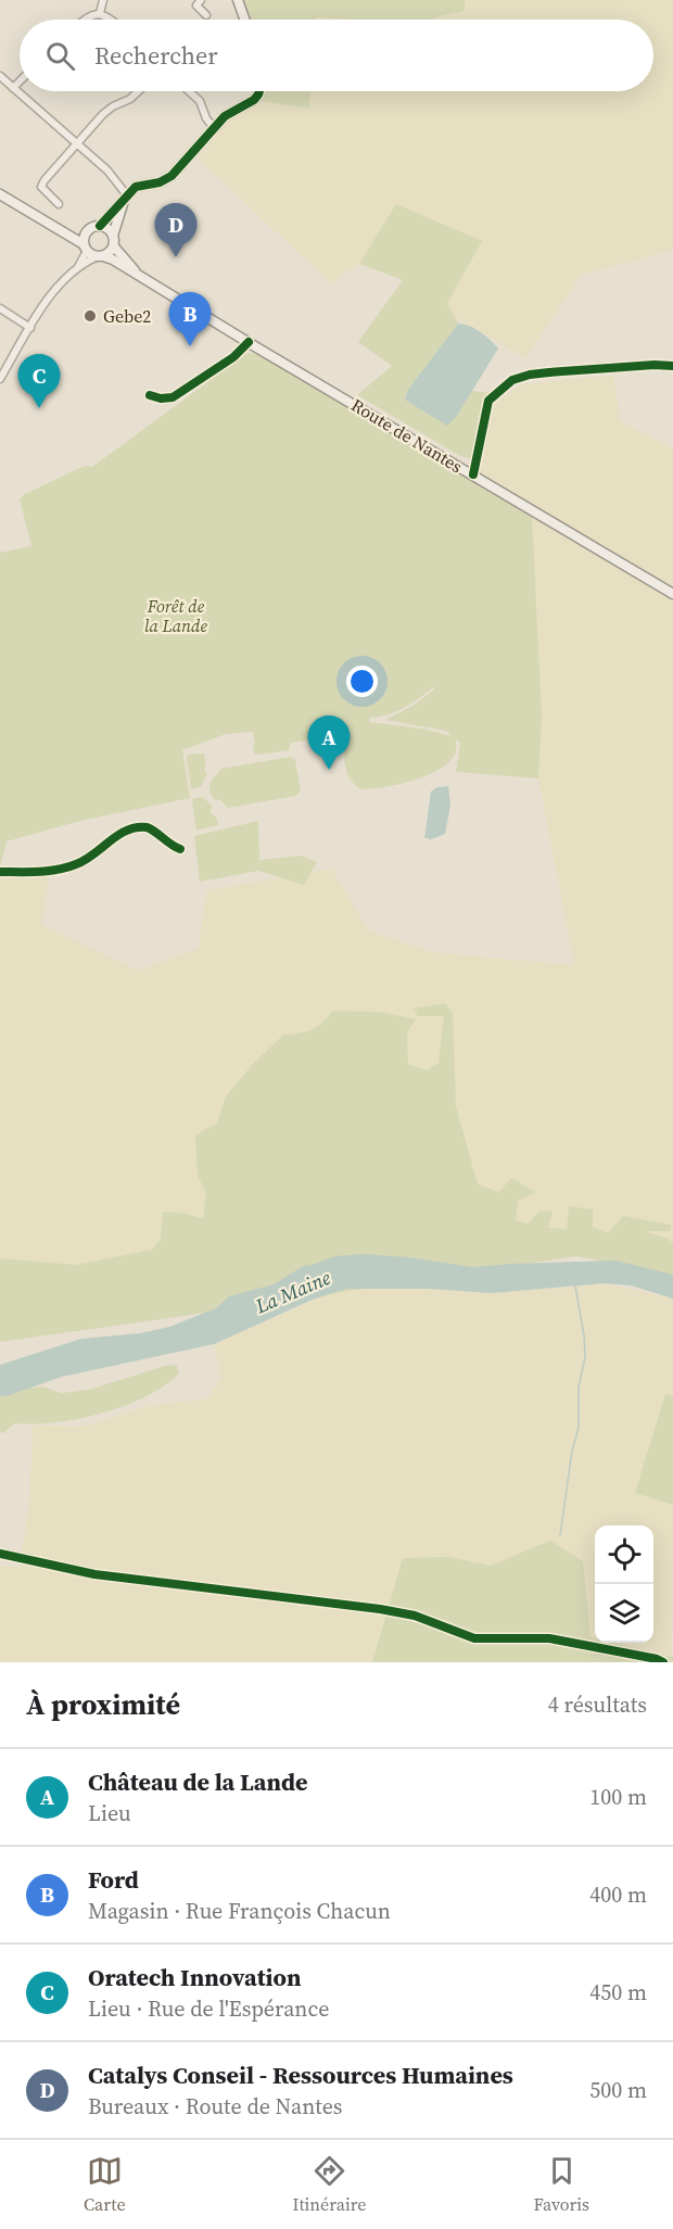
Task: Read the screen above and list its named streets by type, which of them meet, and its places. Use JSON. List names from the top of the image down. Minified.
{"streets":{"main road":["Route de Nantes"]},"water":["La Maine"],"parks":["Forêt de la Lande"],"places":["Gebe2"],"page":{"search":"Rechercher","pins":["D","B","C","A"],"heading":["À proximité","4 résultats"],"list":[{"mark":"A","name":"Château de la Lande","note":"Lieu","value":"100 m"},{"mark":"B","name":"Ford","note":"Magasin · Rue François Chacun","value":"400 m"},{"mark":"C","name":"Oratech Innovation","note":"Lieu · Rue de l'Espérance","value":"450 m"},{"mark":"D","name":"Catalys Conseil - Ressources Humaines","note":"Bureaux · Route de Nantes","value":"500 m"}],"nav":["Carte","Itinéraire","Favoris"]}}
